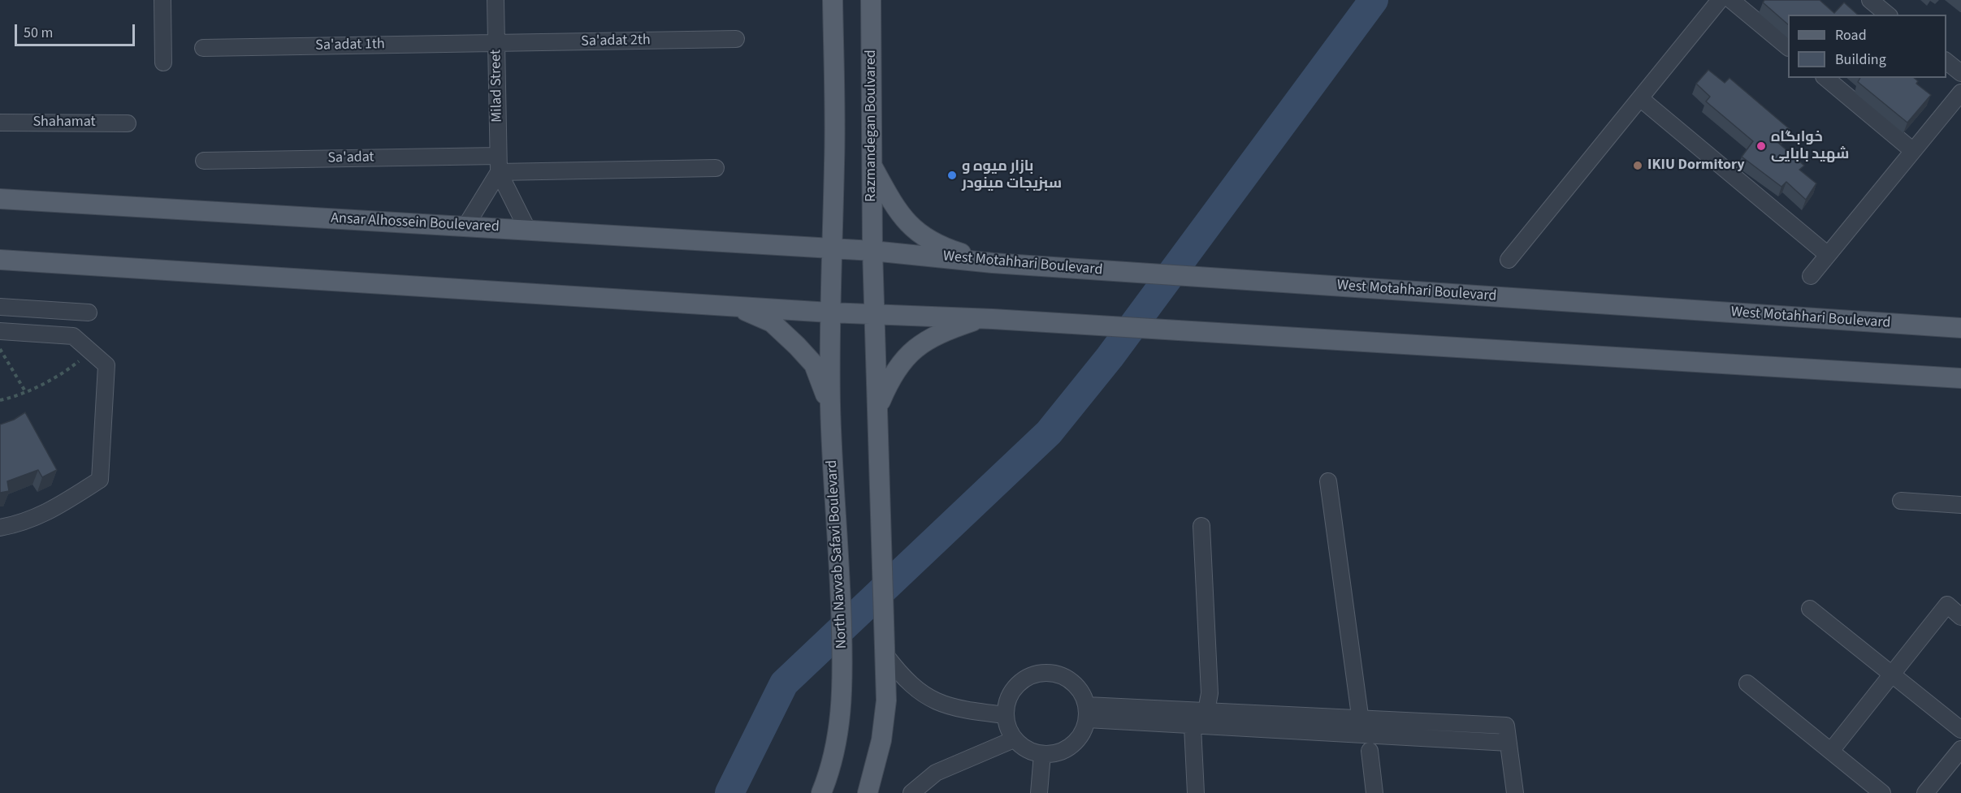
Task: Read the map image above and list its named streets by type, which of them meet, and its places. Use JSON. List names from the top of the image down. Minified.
{"streets":{"main road":["Razmandegan Boulvared","Ansar Alhossein Boulevared","West Motahhari Boulevard","North Navvab Safavi Boulevard"],"street":["Sa'adat 2th","Sa'adat 1th","Milad Street","Shahamat","Sa'adat"]},"crossings":[["Sa'adat 2th","Sa'adat 1th"],["Sa'adat 2th","Milad Street"],["Sa'adat 1th","Milad Street"],["Milad Street","Sa'adat"],["Razmandegan Boulvared","West Motahhari Boulevard"],["Ansar Alhossein Boulevared","West Motahhari Boulevard"],["Ansar Alhossein Boulevared","North Navvab Safavi Boulevard"],["West Motahhari Boulevard","North Navvab Safavi Boulevard"]],"places":["خوابگاه شهید بابایی","IKIU Dormitory","بازار میوه و سبزیجات مینودر"],"legend":["Road","Building"],"scale_bar":"50 m"}
